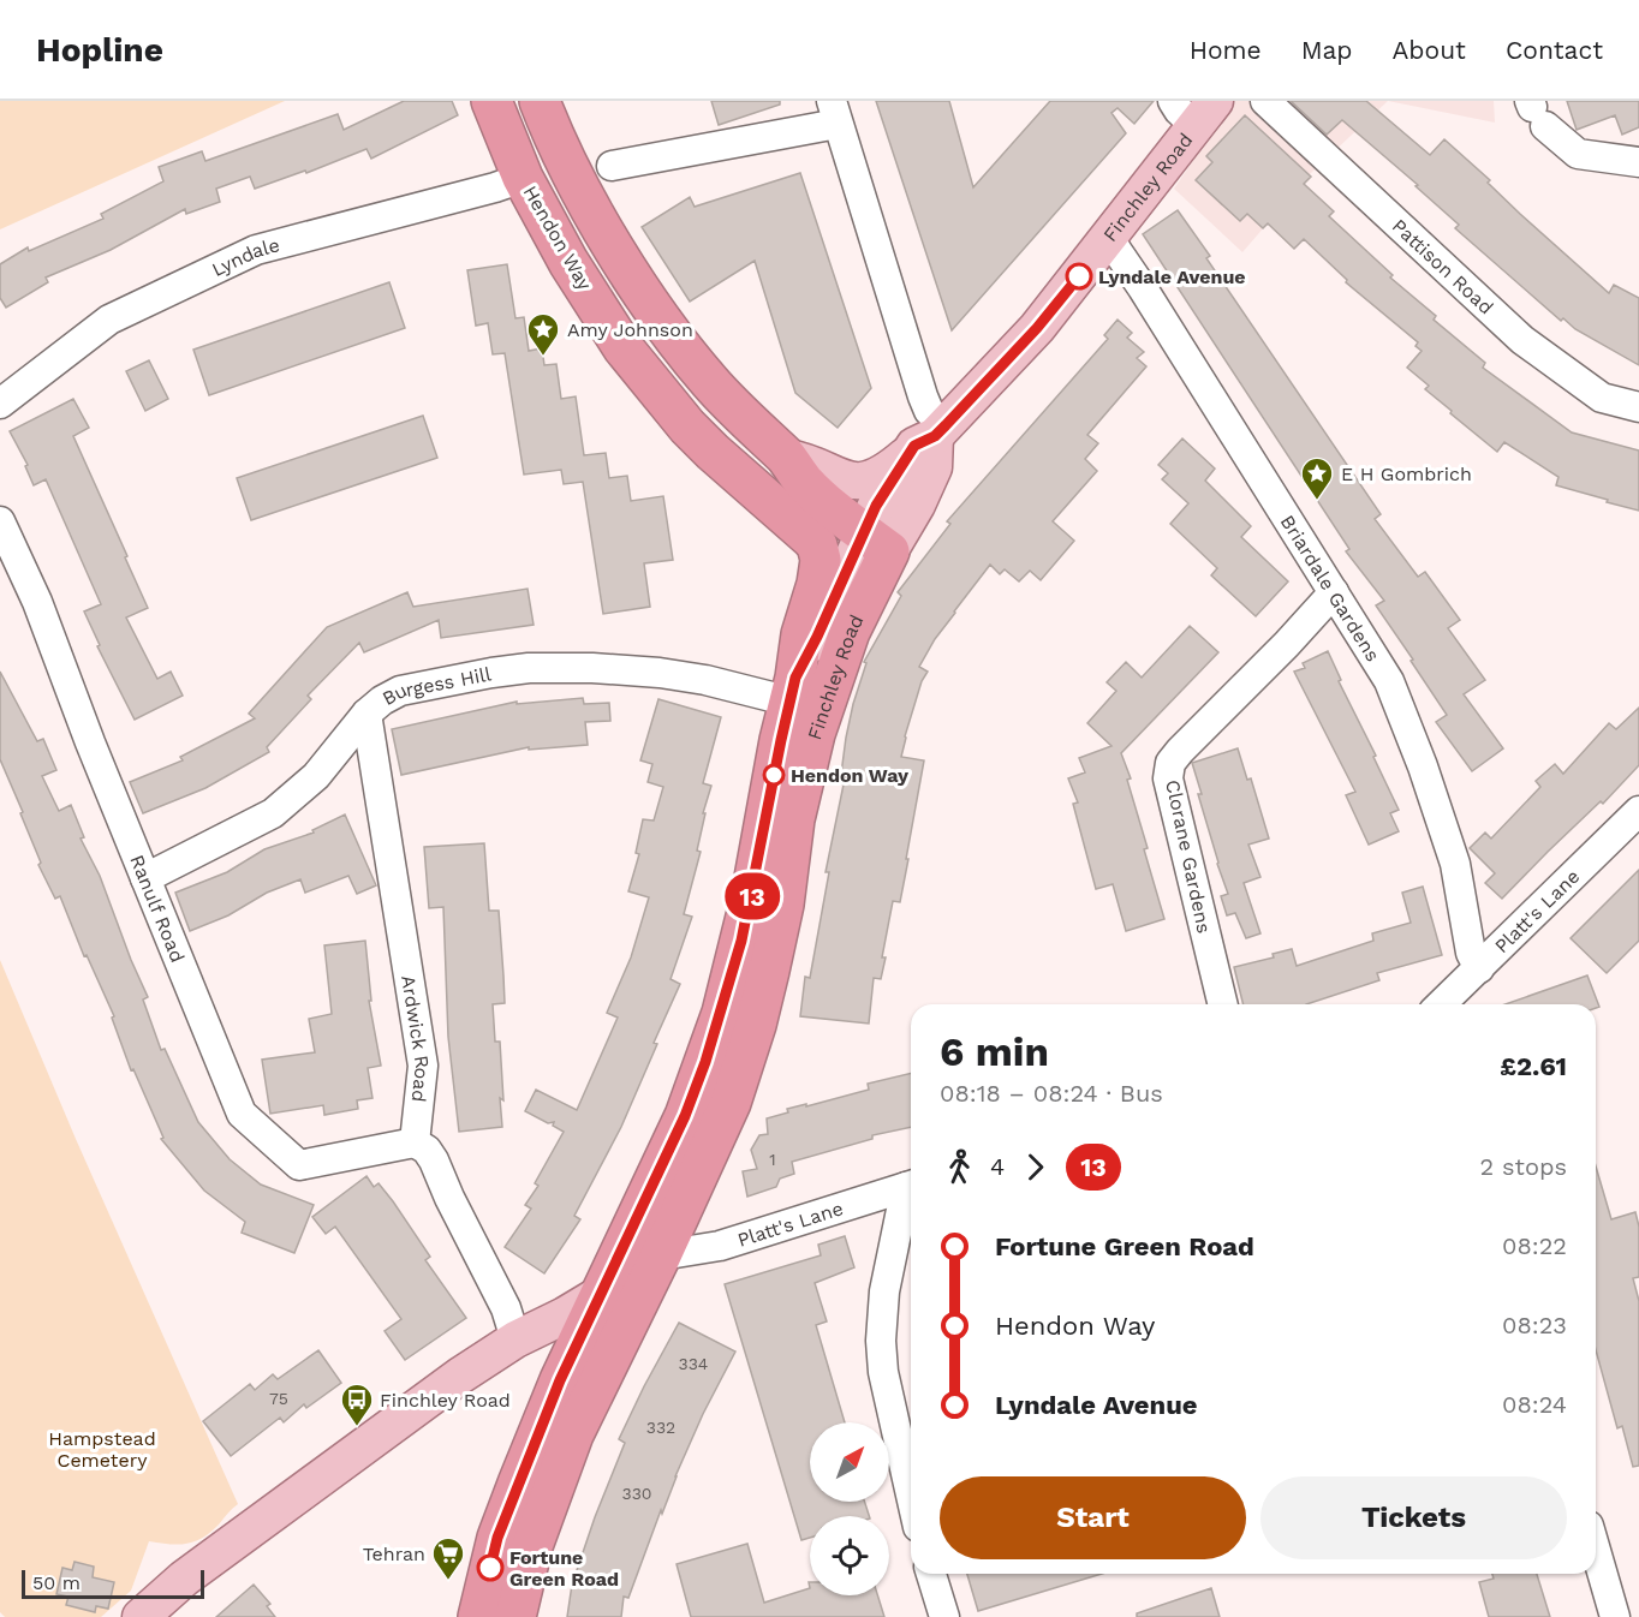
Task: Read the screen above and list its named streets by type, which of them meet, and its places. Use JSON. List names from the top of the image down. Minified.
{"streets":{"highway":["Finchley Road","Hendon Way"],"street":["Lyndale","Pattison Road","Briardale Gardens","Burgess Hill","Clorane Gardens","Ranulf Road","Platt's Lane","Ardwick Road"]},"crossings":[["Finchley Road","Hendon Way"],["Finchley Road","Briardale Gardens"],["Finchley Road","Burgess Hill"],["Finchley Road","Platt's Lane"],["Hendon Way","Lyndale"],["Briardale Gardens","Clorane Gardens"],["Briardale Gardens","Platt's Lane"],["Burgess Hill","Ranulf Road"],["Burgess Hill","Ardwick Road"],["Ranulf Road","Ardwick Road"]],"parks":["Hampstead Cemetery"],"places":{"other":["Lyndale Avenue","Hendon Way","Fortune Green Road"],"place":["Amy Johnson","E H Gombrich"],"bus stop":["Finchley Road"],"supermarket":["Tehran"]},"lines":["bus line 13"],"house_numbers":["1","334","75","332","330"],"scale_bar":"50 m","north":"top right","page":{"header":"Hopline","nav":["Home","Map","About","Contact"],"on_map":"13","heading":["6 min","08:18 – 08:24 · Bus","£2.61"],"legs":["4","13","2 stops"],"list":[{"name":"Fortune Green Road","value":"08:22"},{"name":"Hendon Way","value":"08:23"},{"name":"Lyndale Avenue","value":"08:24"}],"buttons":["Start","Tickets"],"scale":"50 m"}}
